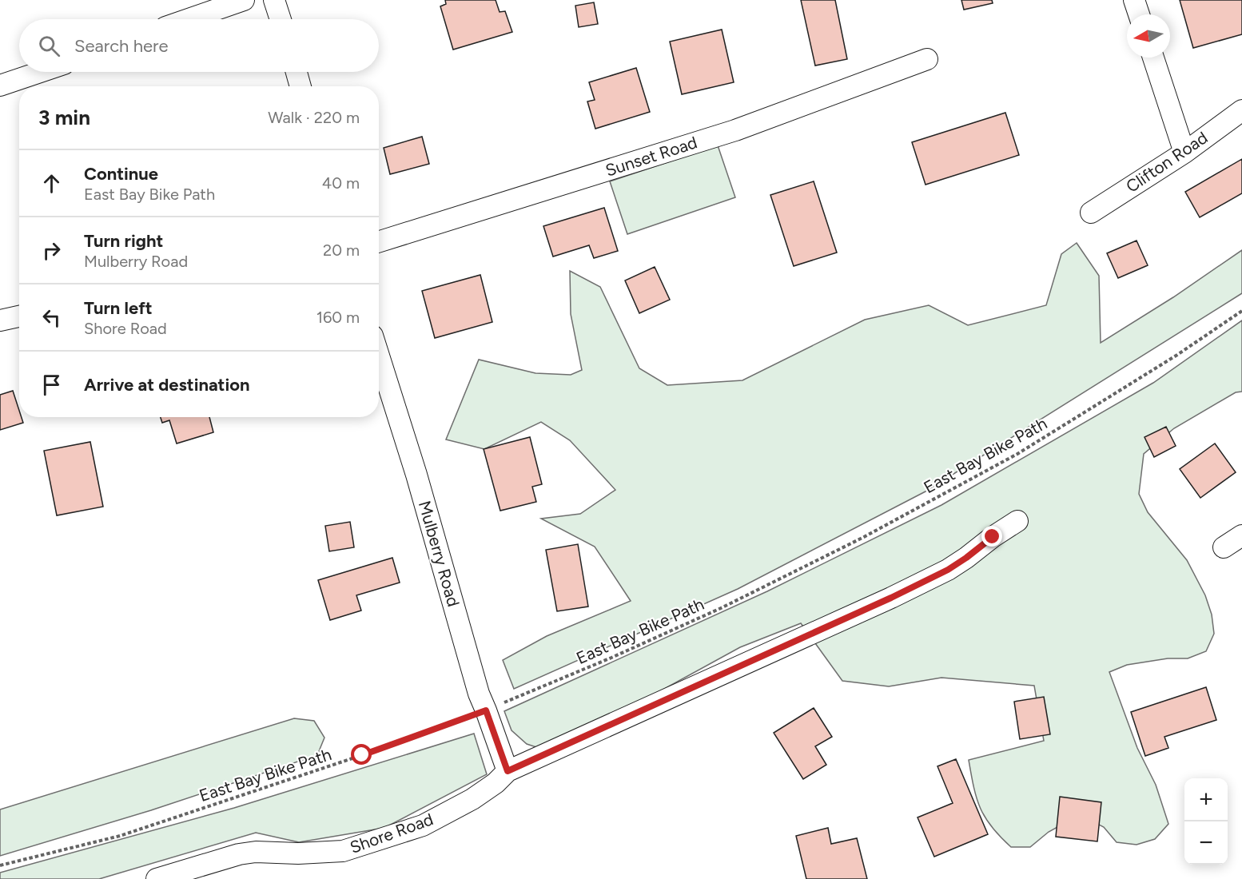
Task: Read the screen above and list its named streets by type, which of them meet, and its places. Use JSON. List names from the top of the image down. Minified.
{"streets":{"street":["Sunset Road","Clifton Road","Mulberry Road","Shore Road"],"path":["East Bay Bike Path"]},"crossings":[["East Bay Bike Path","Mulberry Road"],["Mulberry Road","Shore Road"]],"north":"left","page":{"search":"Search here","heading":["3 min","Walk · 220 m"],"list":[["Continue","East Bay Bike Path","40 m"],["Turn right","Mulberry Road","20 m"],["Turn left","Shore Road","160 m"],"Arrive at destination"],"map_buttons":["+","−"]}}
